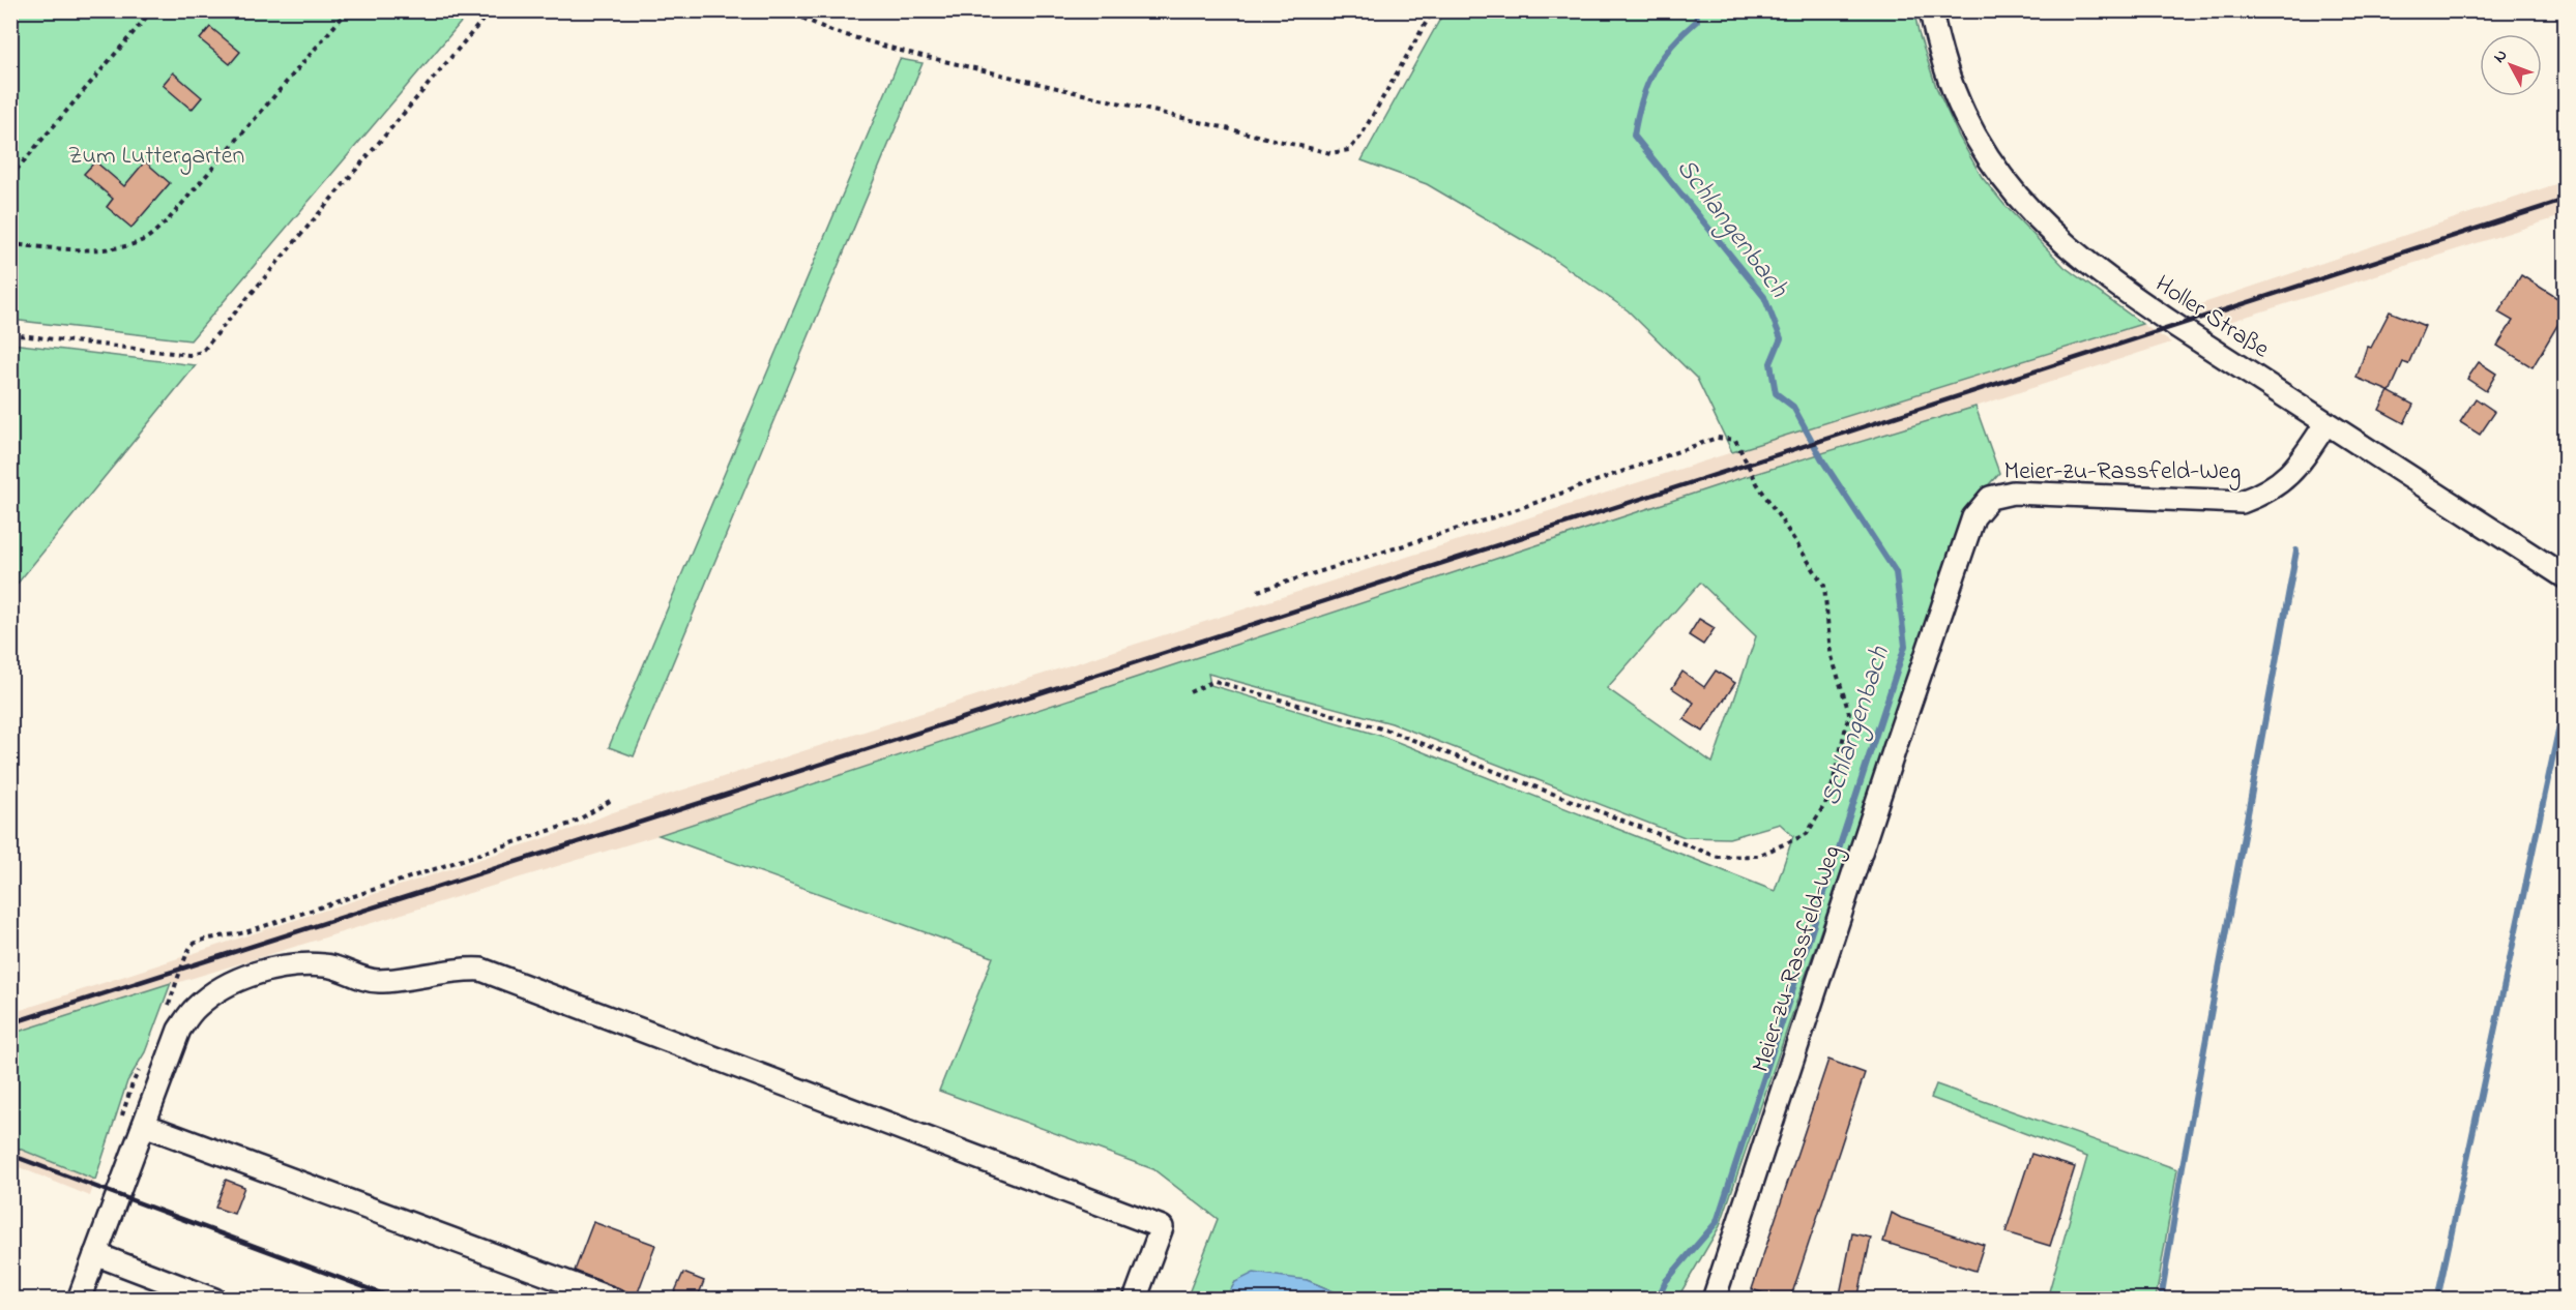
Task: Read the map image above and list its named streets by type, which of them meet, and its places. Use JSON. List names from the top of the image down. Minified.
{"streets":{"street":["Holler Straße","Meier-zu-Rassfeld-Weg"]},"crossings":[["Holler Straße","Meier-zu-Rassfeld-Weg"]],"water":["Schlangenbach"],"parks":["Zum Luttergarten"],"north":"top left"}
